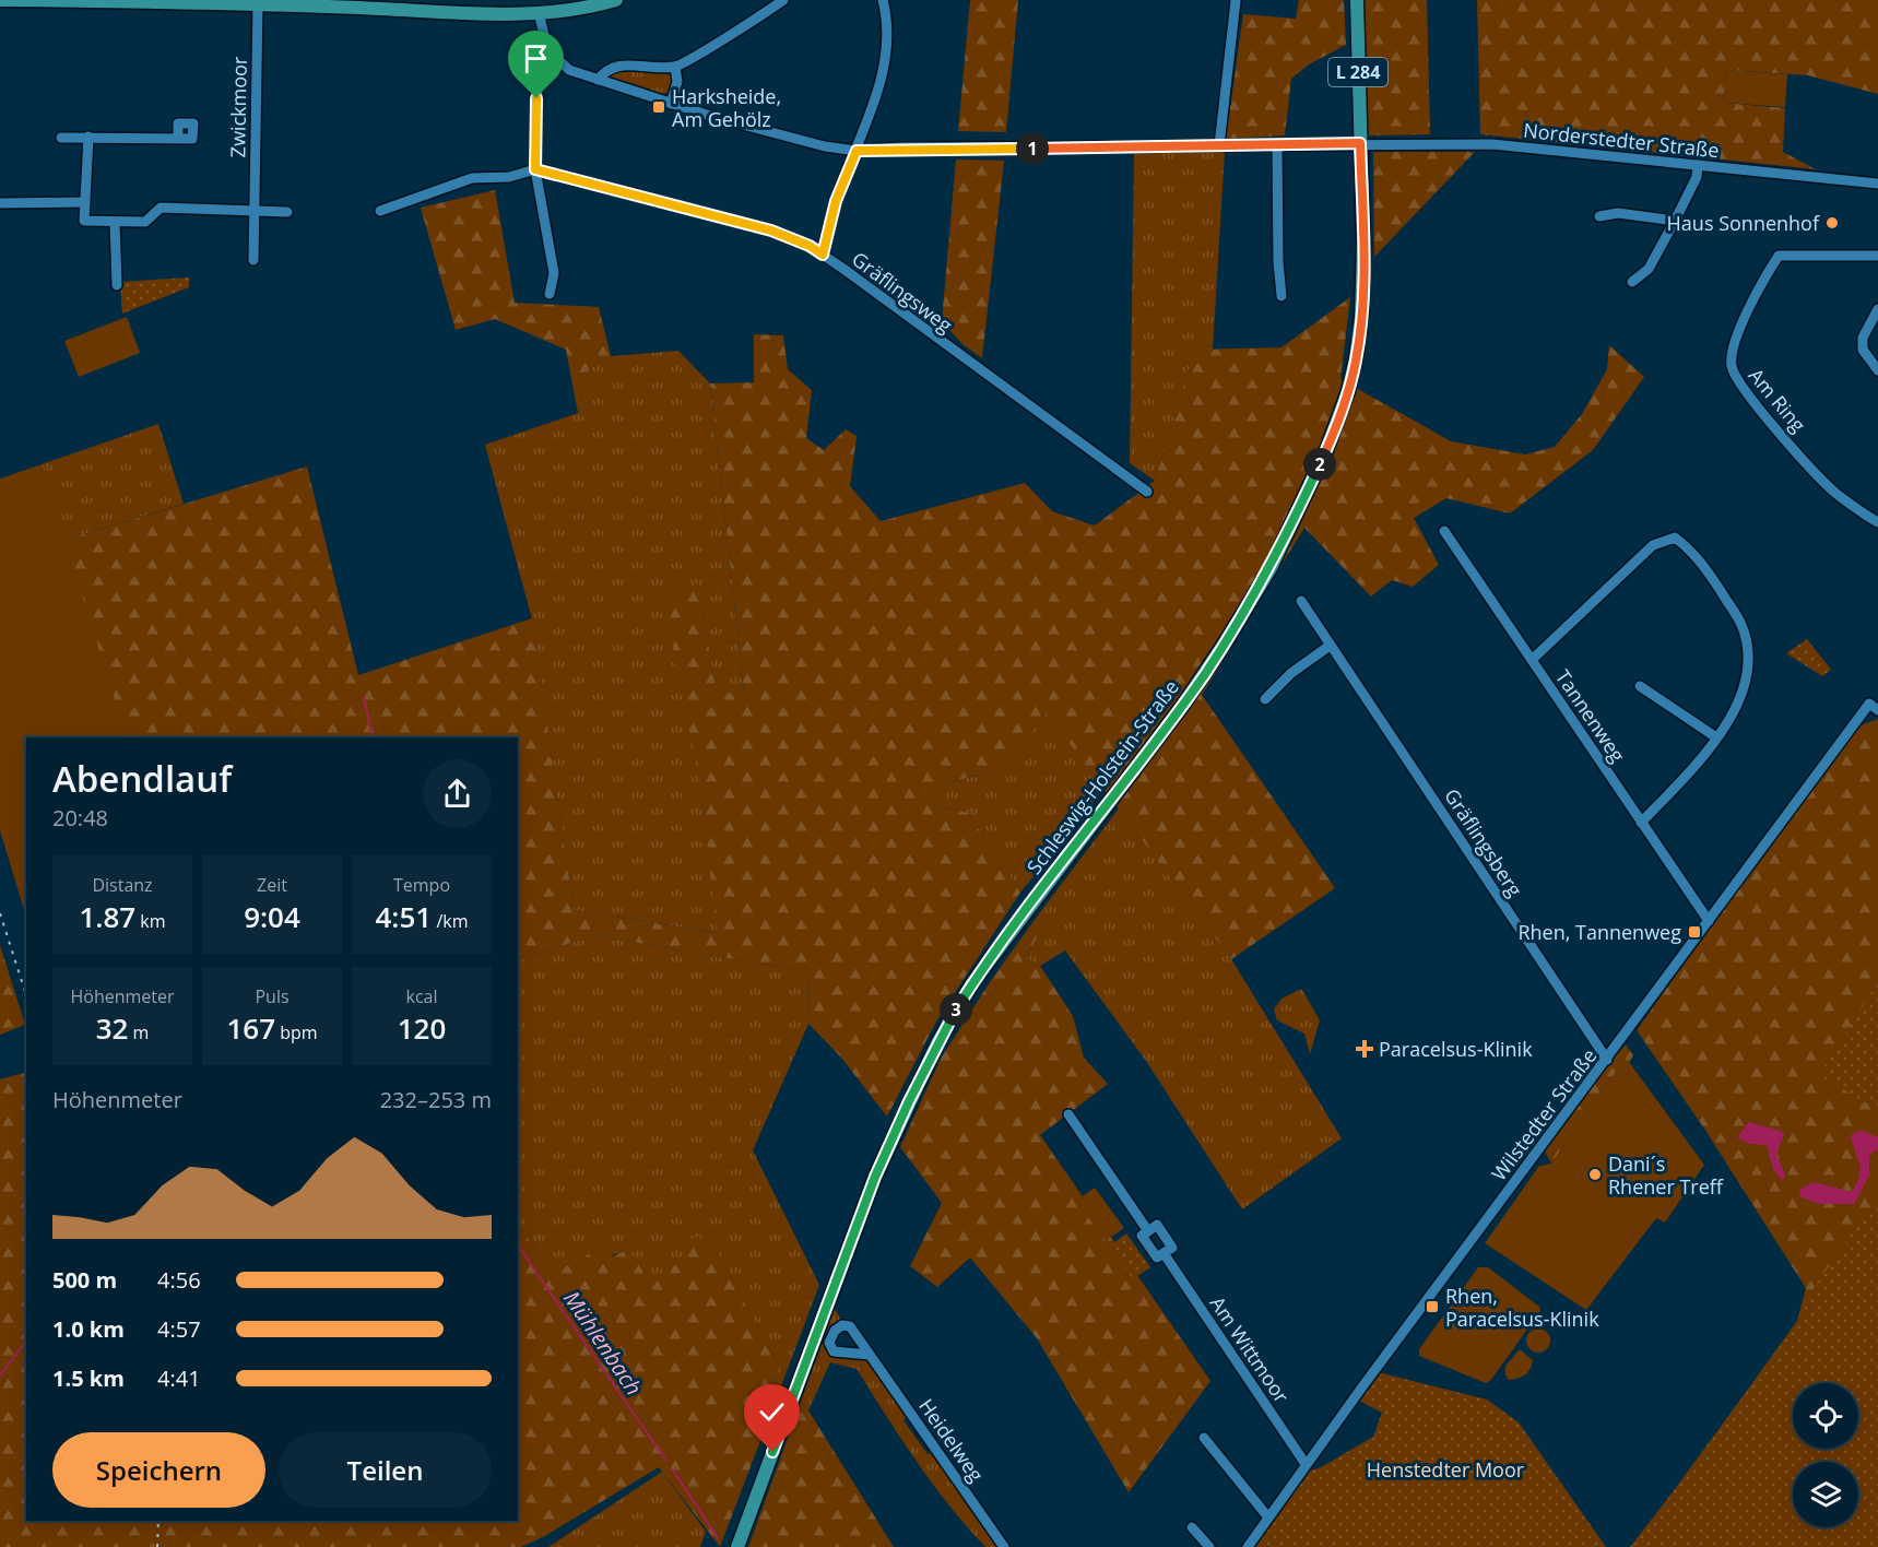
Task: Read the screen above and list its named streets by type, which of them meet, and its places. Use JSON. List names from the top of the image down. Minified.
{"streets":{"main road":["L 284","Schleswig-Holstein-Straße"],"street":["Zwickmoor","Norderstedter Straße","Gräflingsweg","Am Ring","Tannenweg","Gräflingsberg","Wilstedter Straße","Am Wittmoor","Heidelweg"]},"crossings":[["Norderstedter Straße","Schleswig-Holstein-Straße"],["Tannenweg","Wilstedter Straße"],["Gräflingsberg","Wilstedter Straße"],["Wilstedter Straße","Am Wittmoor"]],"water":["Mühlenbach"],"parks":["Henstedter Moor"],"places":{"transit":["Harksheide, Am Gehölz","Rhen, Tannenweg","Rhen, Paracelsus-Klinik"],"other":["Haus Sonnenhof","Dani´s Rhener Treff"],"health":["Paracelsus-Klinik"]},"page":{"pins":["1","2","3"],"heading":["Abendlauf","20:48"],"stats":[["Distanz","1.87 km"],["Zeit","9:04"],["Tempo","4:51 /km"],["Höhenmeter","32 m"],["Puls","167 bpm"],["kcal","120"]],"chart":["Höhenmeter","232–253 m"],"list":[{"name":"500 m","note":"4:56"},{"name":"1.0 km","note":"4:57"},{"name":"1.5 km","note":"4:41"}],"buttons":["Speichern","Teilen"]}}
